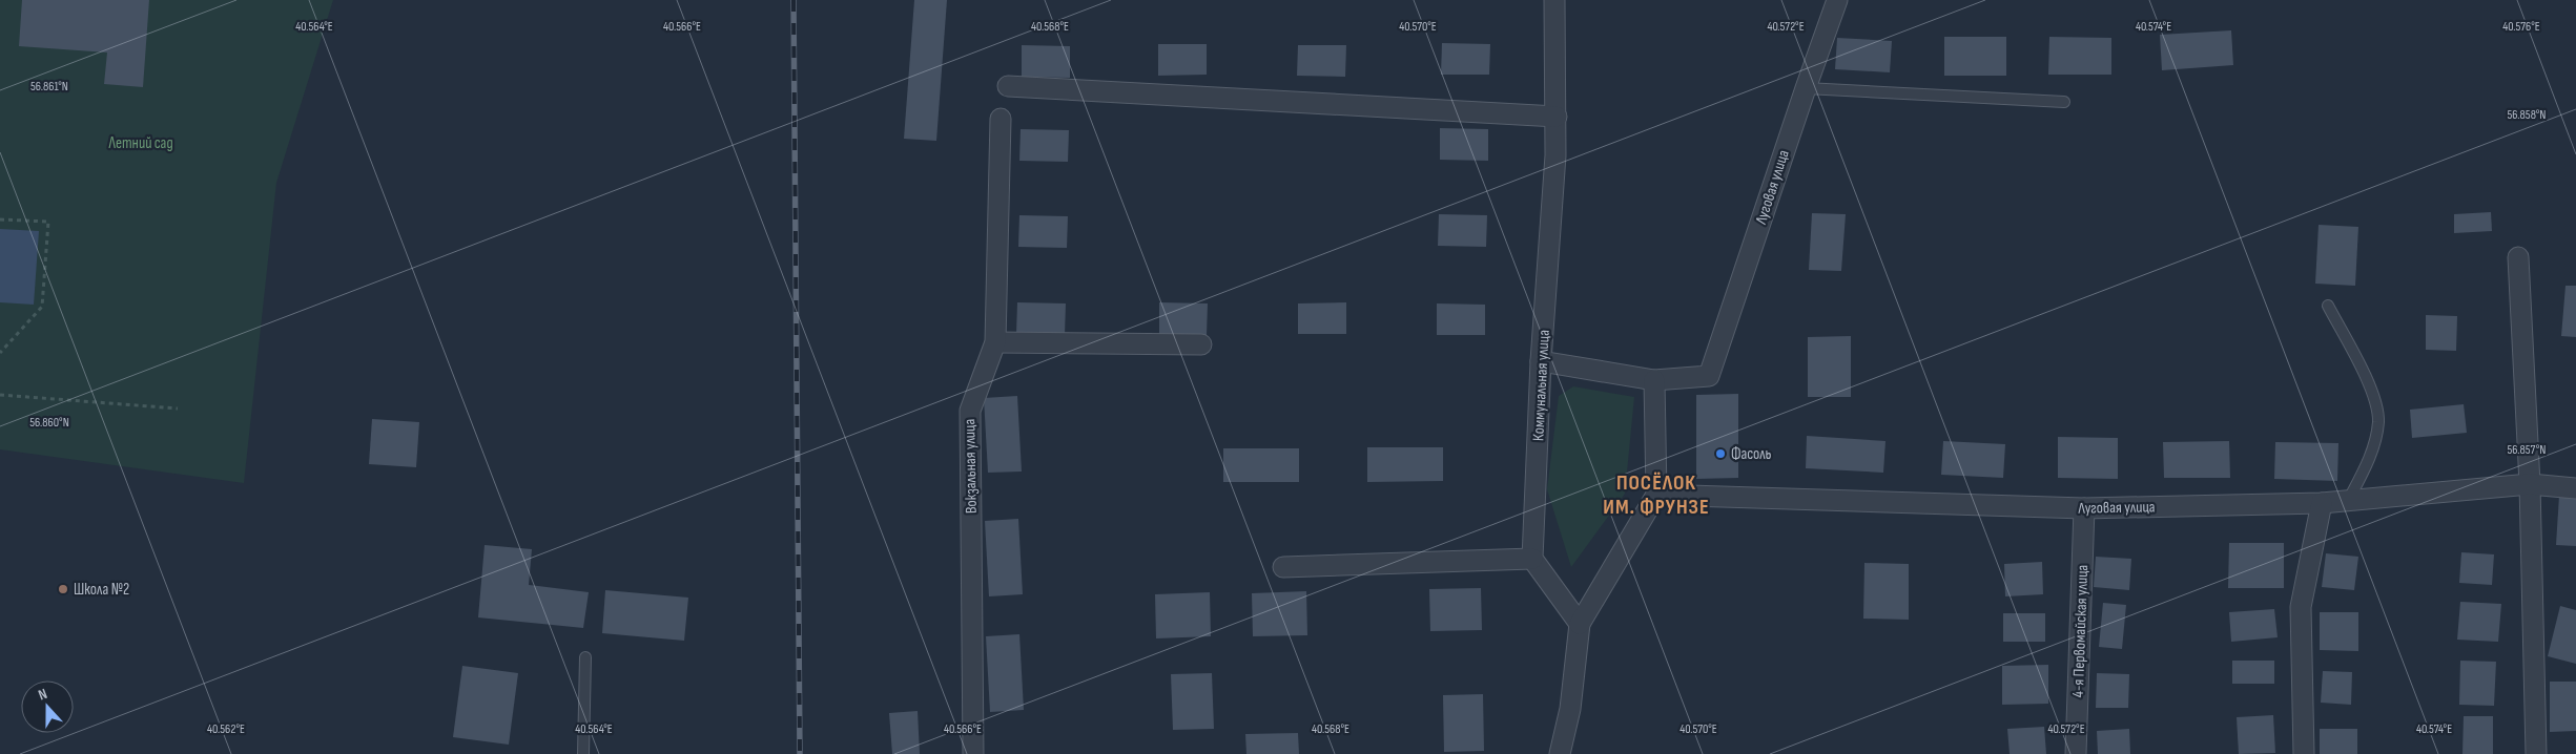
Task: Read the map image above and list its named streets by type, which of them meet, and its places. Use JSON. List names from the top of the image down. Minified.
{"streets":{"street":["Луговая улица","Коммунальная улица","Вокзальная улица","4-я Первомайская улица"]},"crossings":[["Луговая улица","4-я Первомайская улица"]],"districts":["ПОСЁЛОК ИМ. ФРУНЗЕ"],"parks":["Летний сад"],"places":["Фасоль","Школа №2"],"north":"top","coordinates":["40.570°E","40.564°E","40.566°E","40.568°E","40.572°E","40.574°E","40.576°E","56.861°N","56.858°N","56.860°N","56.857°N","40.562°E"]}
